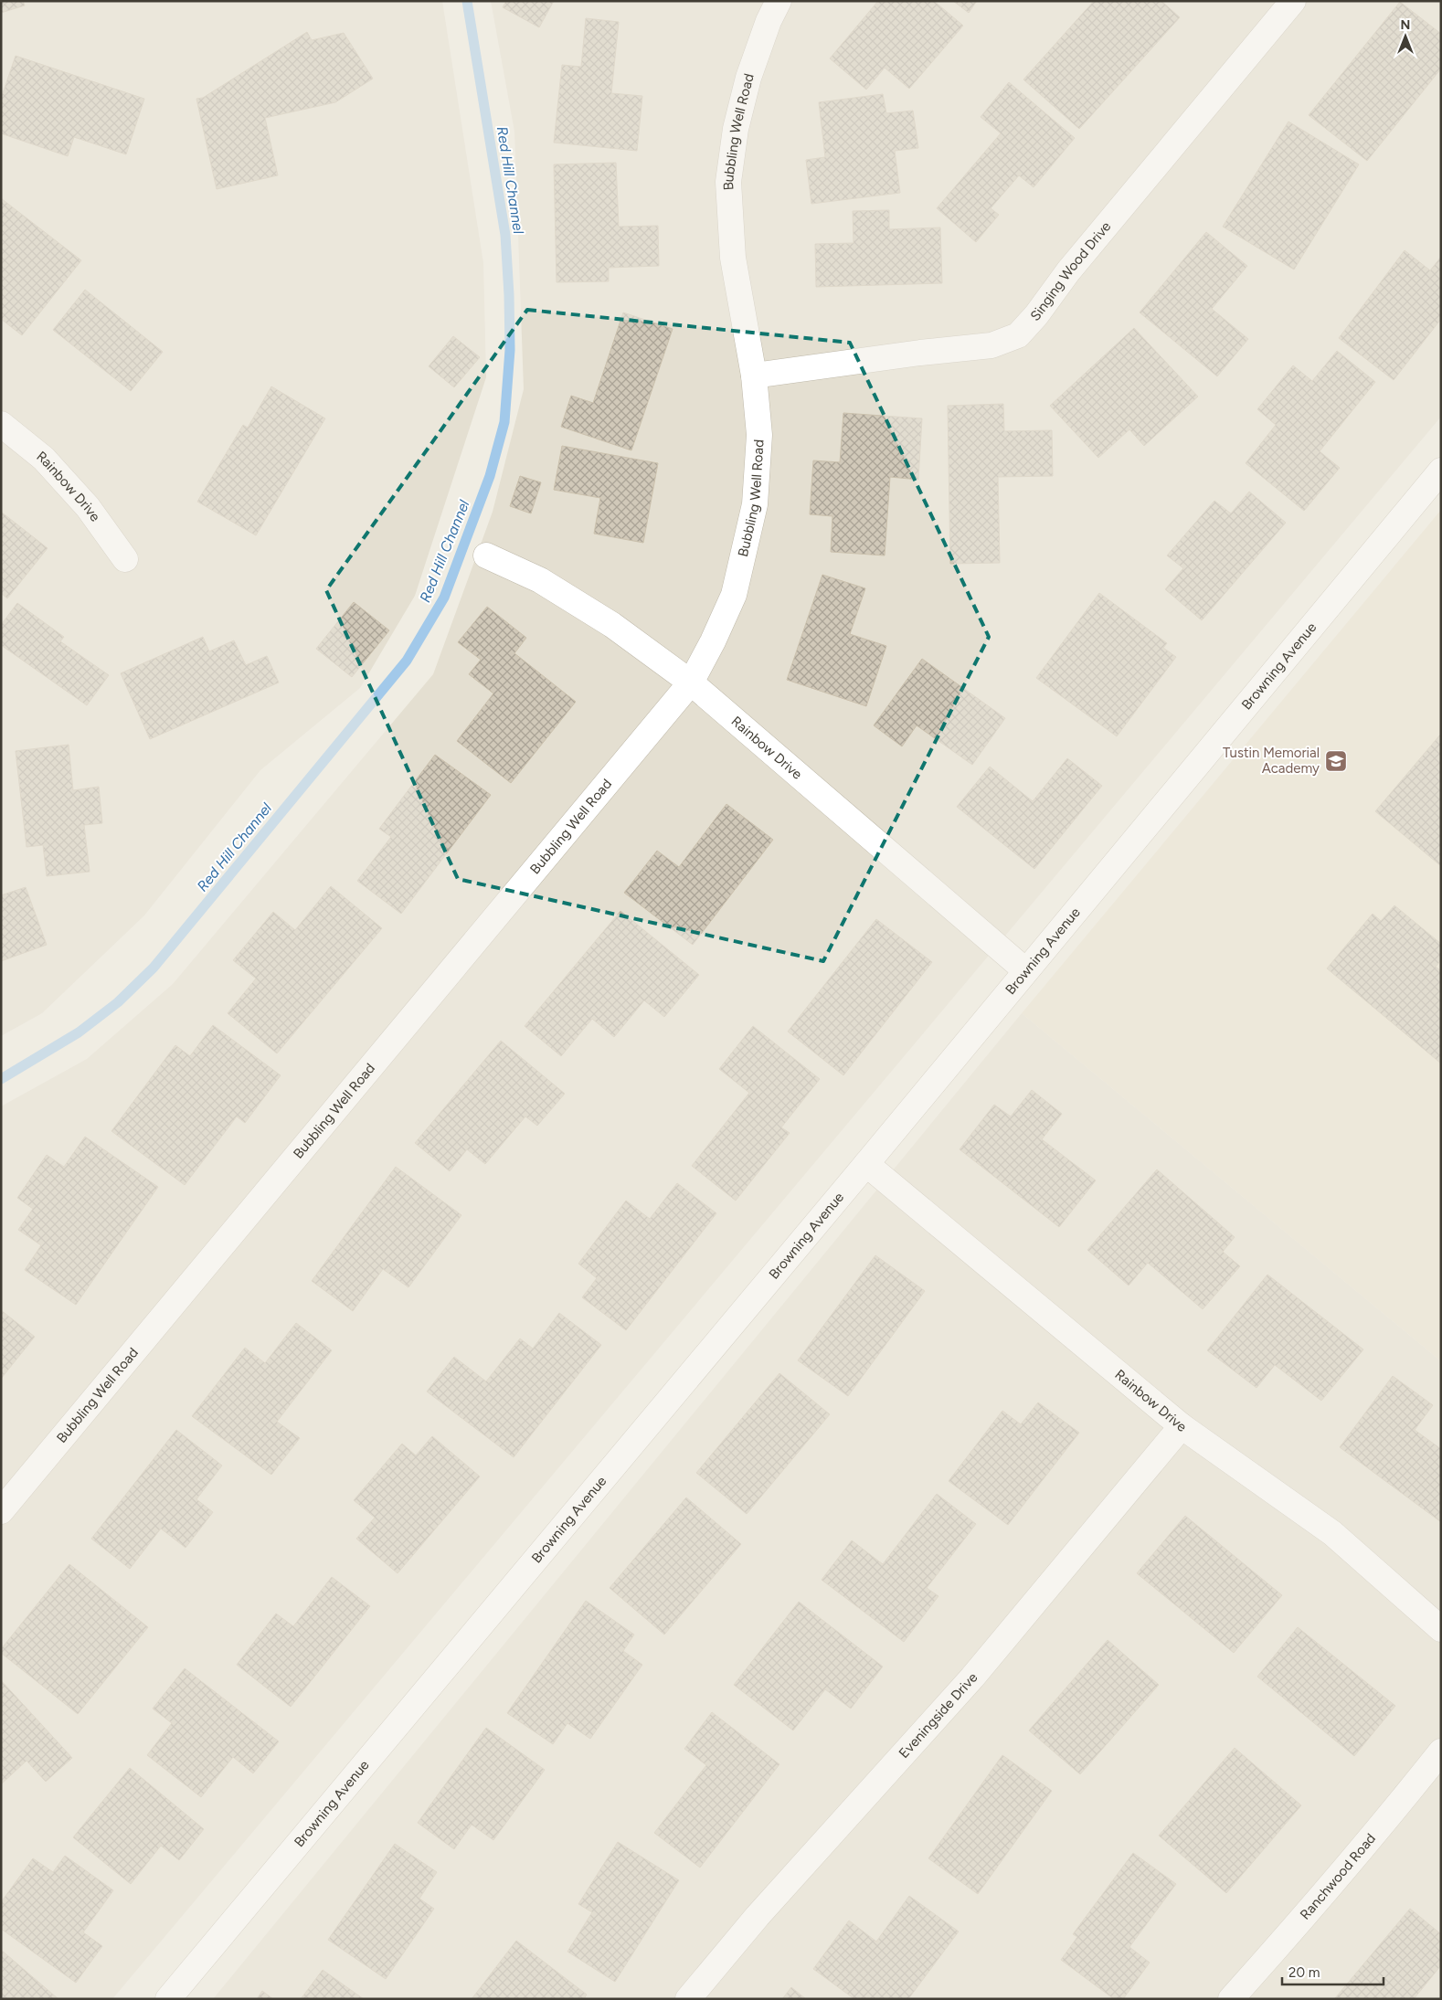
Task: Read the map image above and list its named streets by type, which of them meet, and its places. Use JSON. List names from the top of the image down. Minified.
{"streets":{"street":["Bubbling Well Road","Singing Wood Drive","Rainbow Drive","Browning Avenue","Eveningside Drive","Ranchwood Road"]},"crossings":[["Bubbling Well Road","Singing Wood Drive"],["Bubbling Well Road","Rainbow Drive"],["Rainbow Drive","Browning Avenue"],["Rainbow Drive","Eveningside Drive"]],"water":["Red Hill Channel"],"places":{"school or university":["Tustin Memorial Academy"]},"scale_bar":"20 m","north":"top"}
